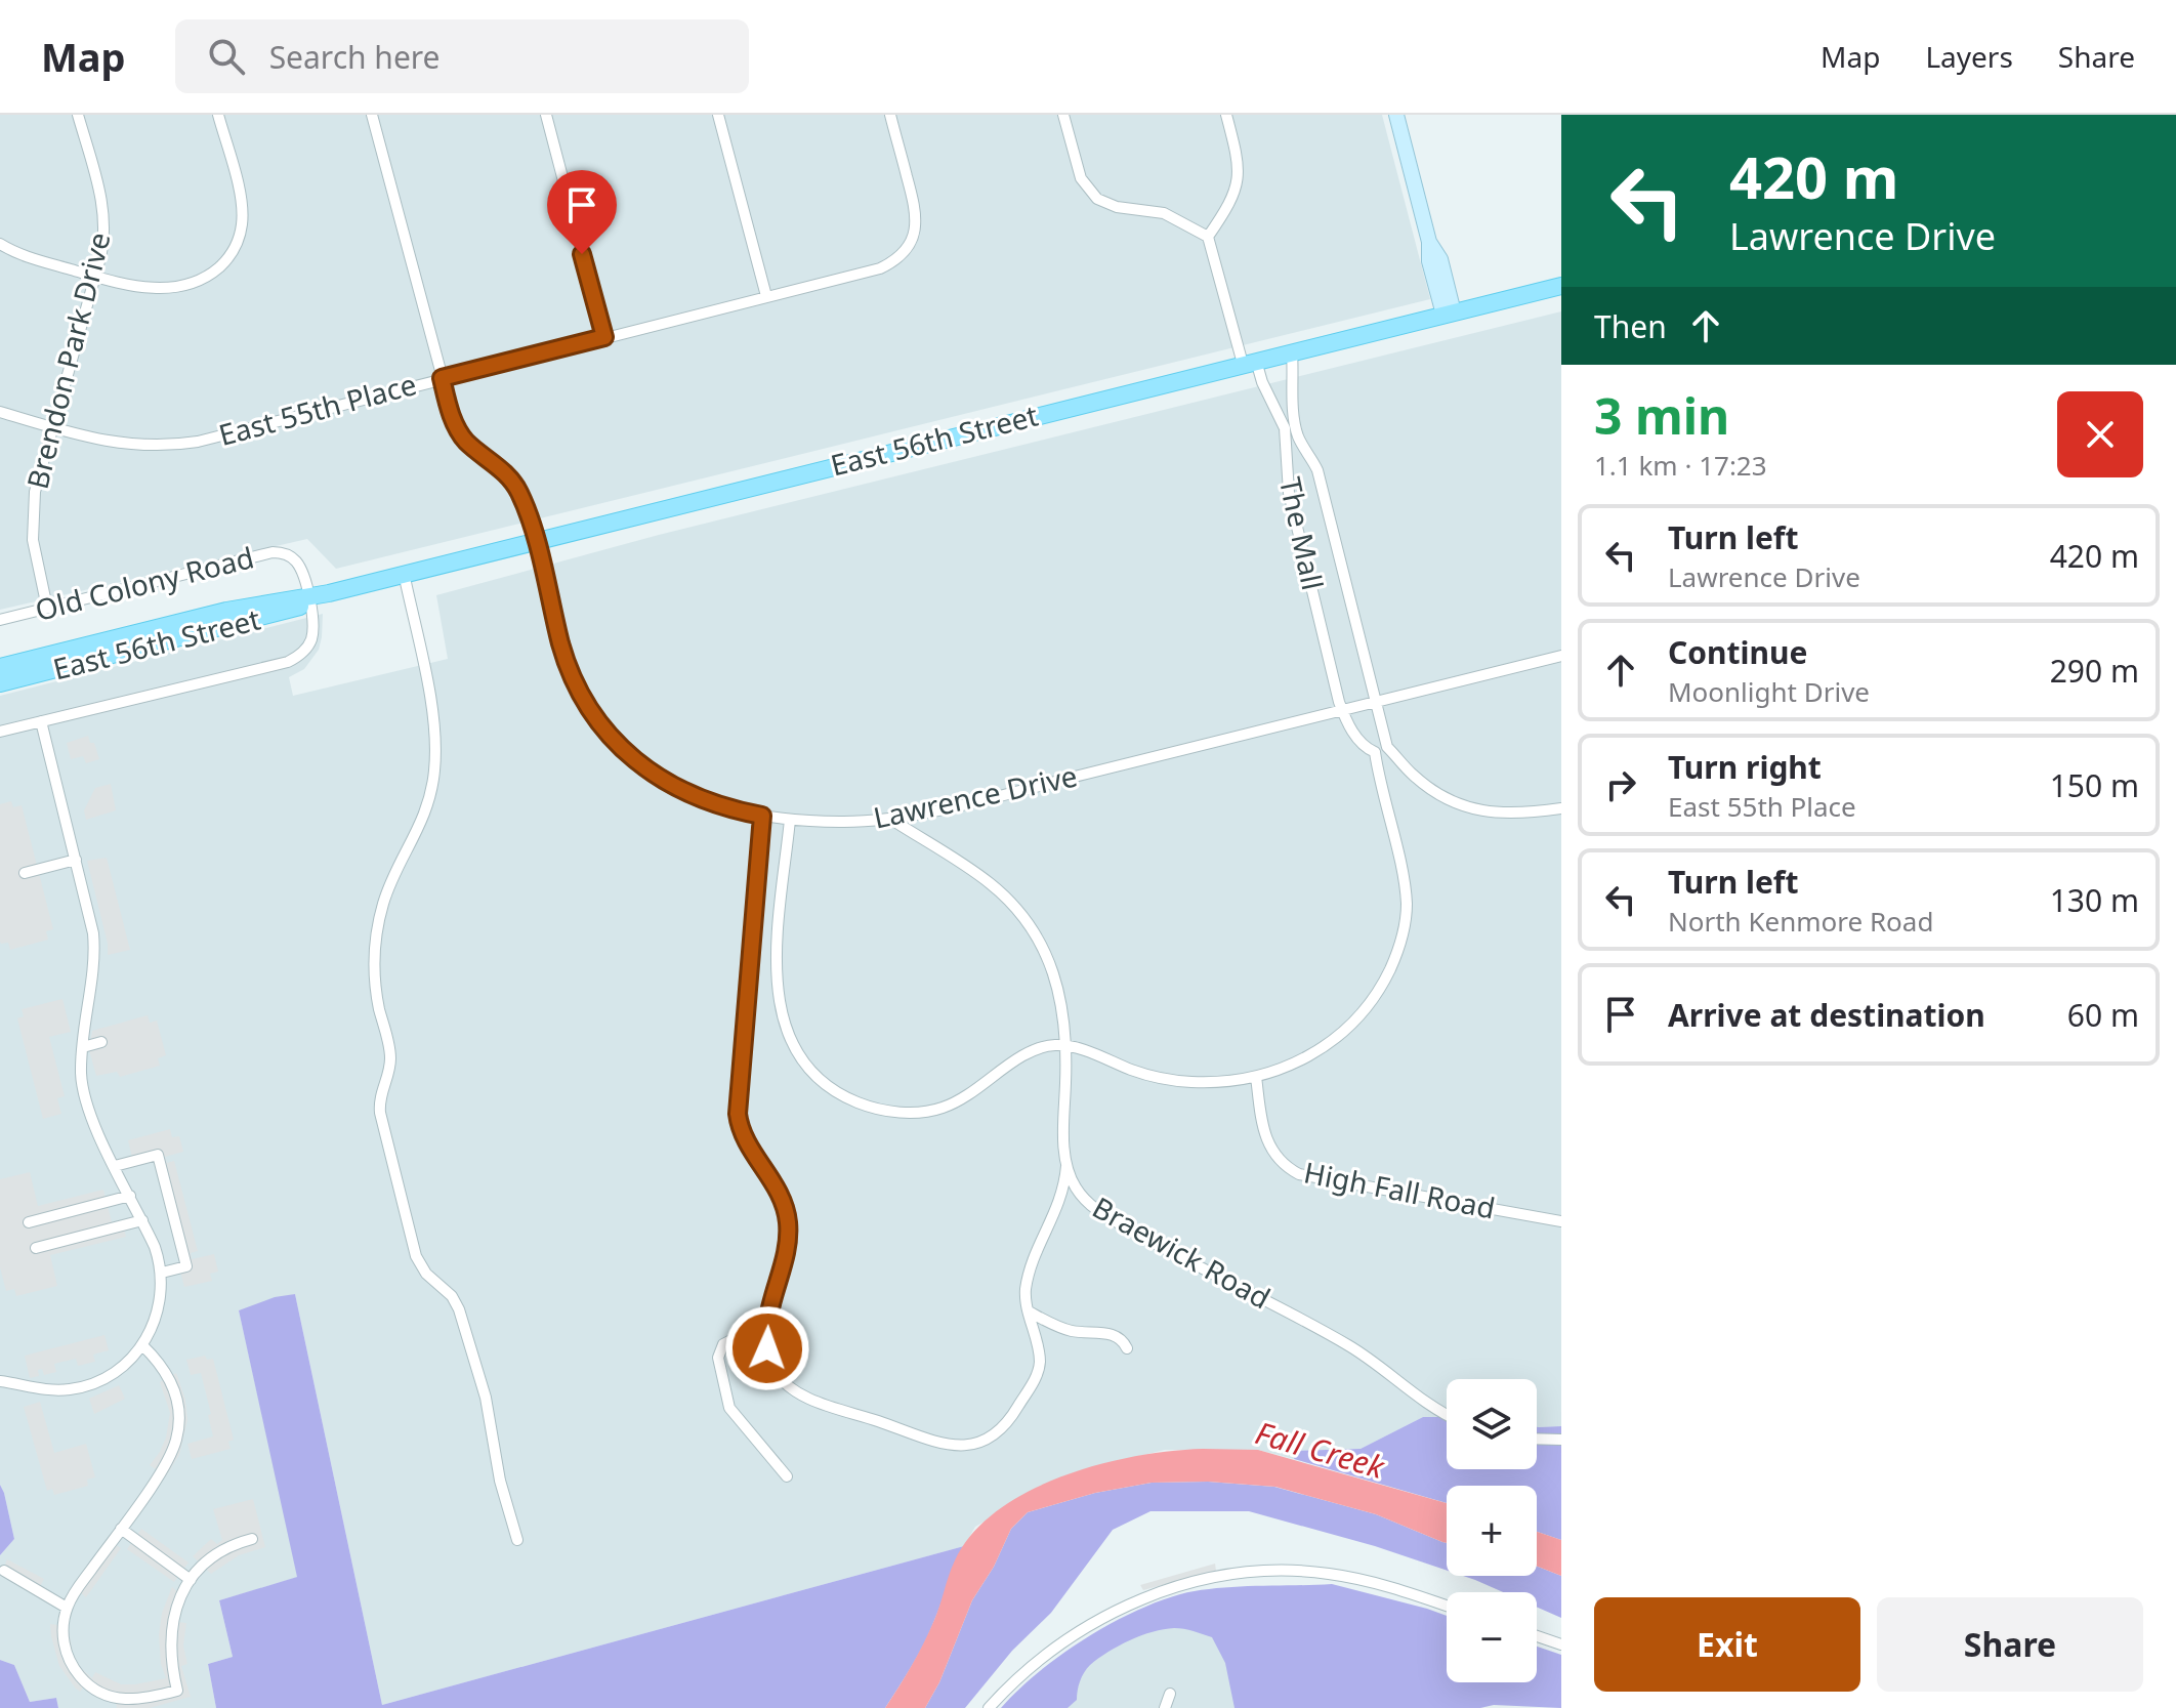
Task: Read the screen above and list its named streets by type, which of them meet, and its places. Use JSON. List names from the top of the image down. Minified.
{"streets":{"main road":["East 56th Street"],"street":["Brendon Park Drive","East 55th Place","The Mall","Old Colony Road","Lawrence Drive","High Fall Road","Braewick Road"]},"crossings":[["Brendon Park Drive","East 55th Place"],["Brendon Park Drive","Old Colony Road"],["East 55th Place","Lawrence Drive"],["East 56th Street","The Mall"],["East 56th Street","Old Colony Road"],["East 56th Street","Lawrence Drive"],["The Mall","Lawrence Drive"],["Lawrence Drive","Braewick Road"]],"water":["Fall Creek"],"page":{"header":"Map","search":"Search here","nav":["Map","Layers","Share"],"turn":["420 m","Lawrence Drive"],"then":"Then","heading":["3 min","1.1 km · 17:23"],"list":[{"name":"Turn left","note":"Lawrence Drive","value":"420 m"},{"name":"Continue","note":"Moonlight Drive","value":"290 m"},{"name":"Turn right","note":"East 55th Place","value":"150 m"},{"name":"Turn left","note":"North Kenmore Road","value":"130 m"},{"name":"Arrive at destination","value":"60 m"}],"map_buttons":["+","−"],"buttons":["Exit","Share"]}}
